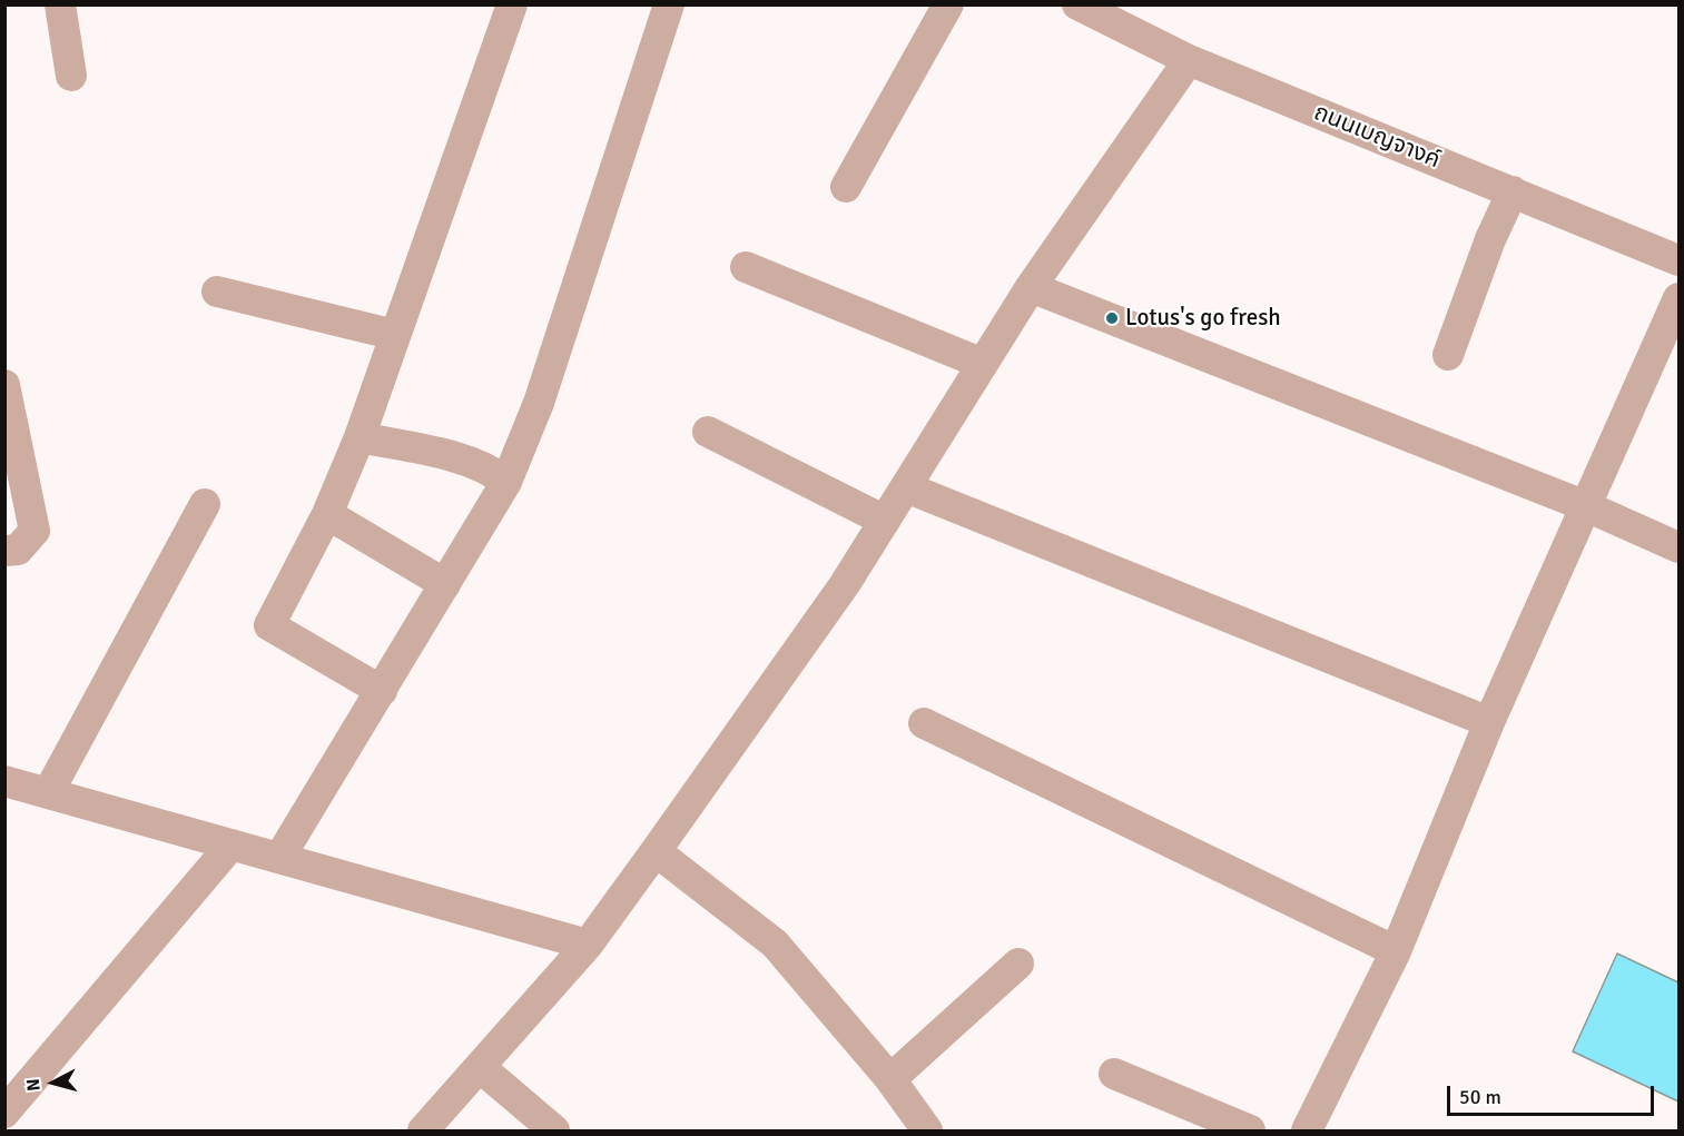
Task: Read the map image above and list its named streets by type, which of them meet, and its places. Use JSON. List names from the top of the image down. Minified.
{"streets":{"street":["ถนนเบญจางค์"]},"places":["Lotus's go fresh"],"scale_bar":"50 m","north":"left"}
